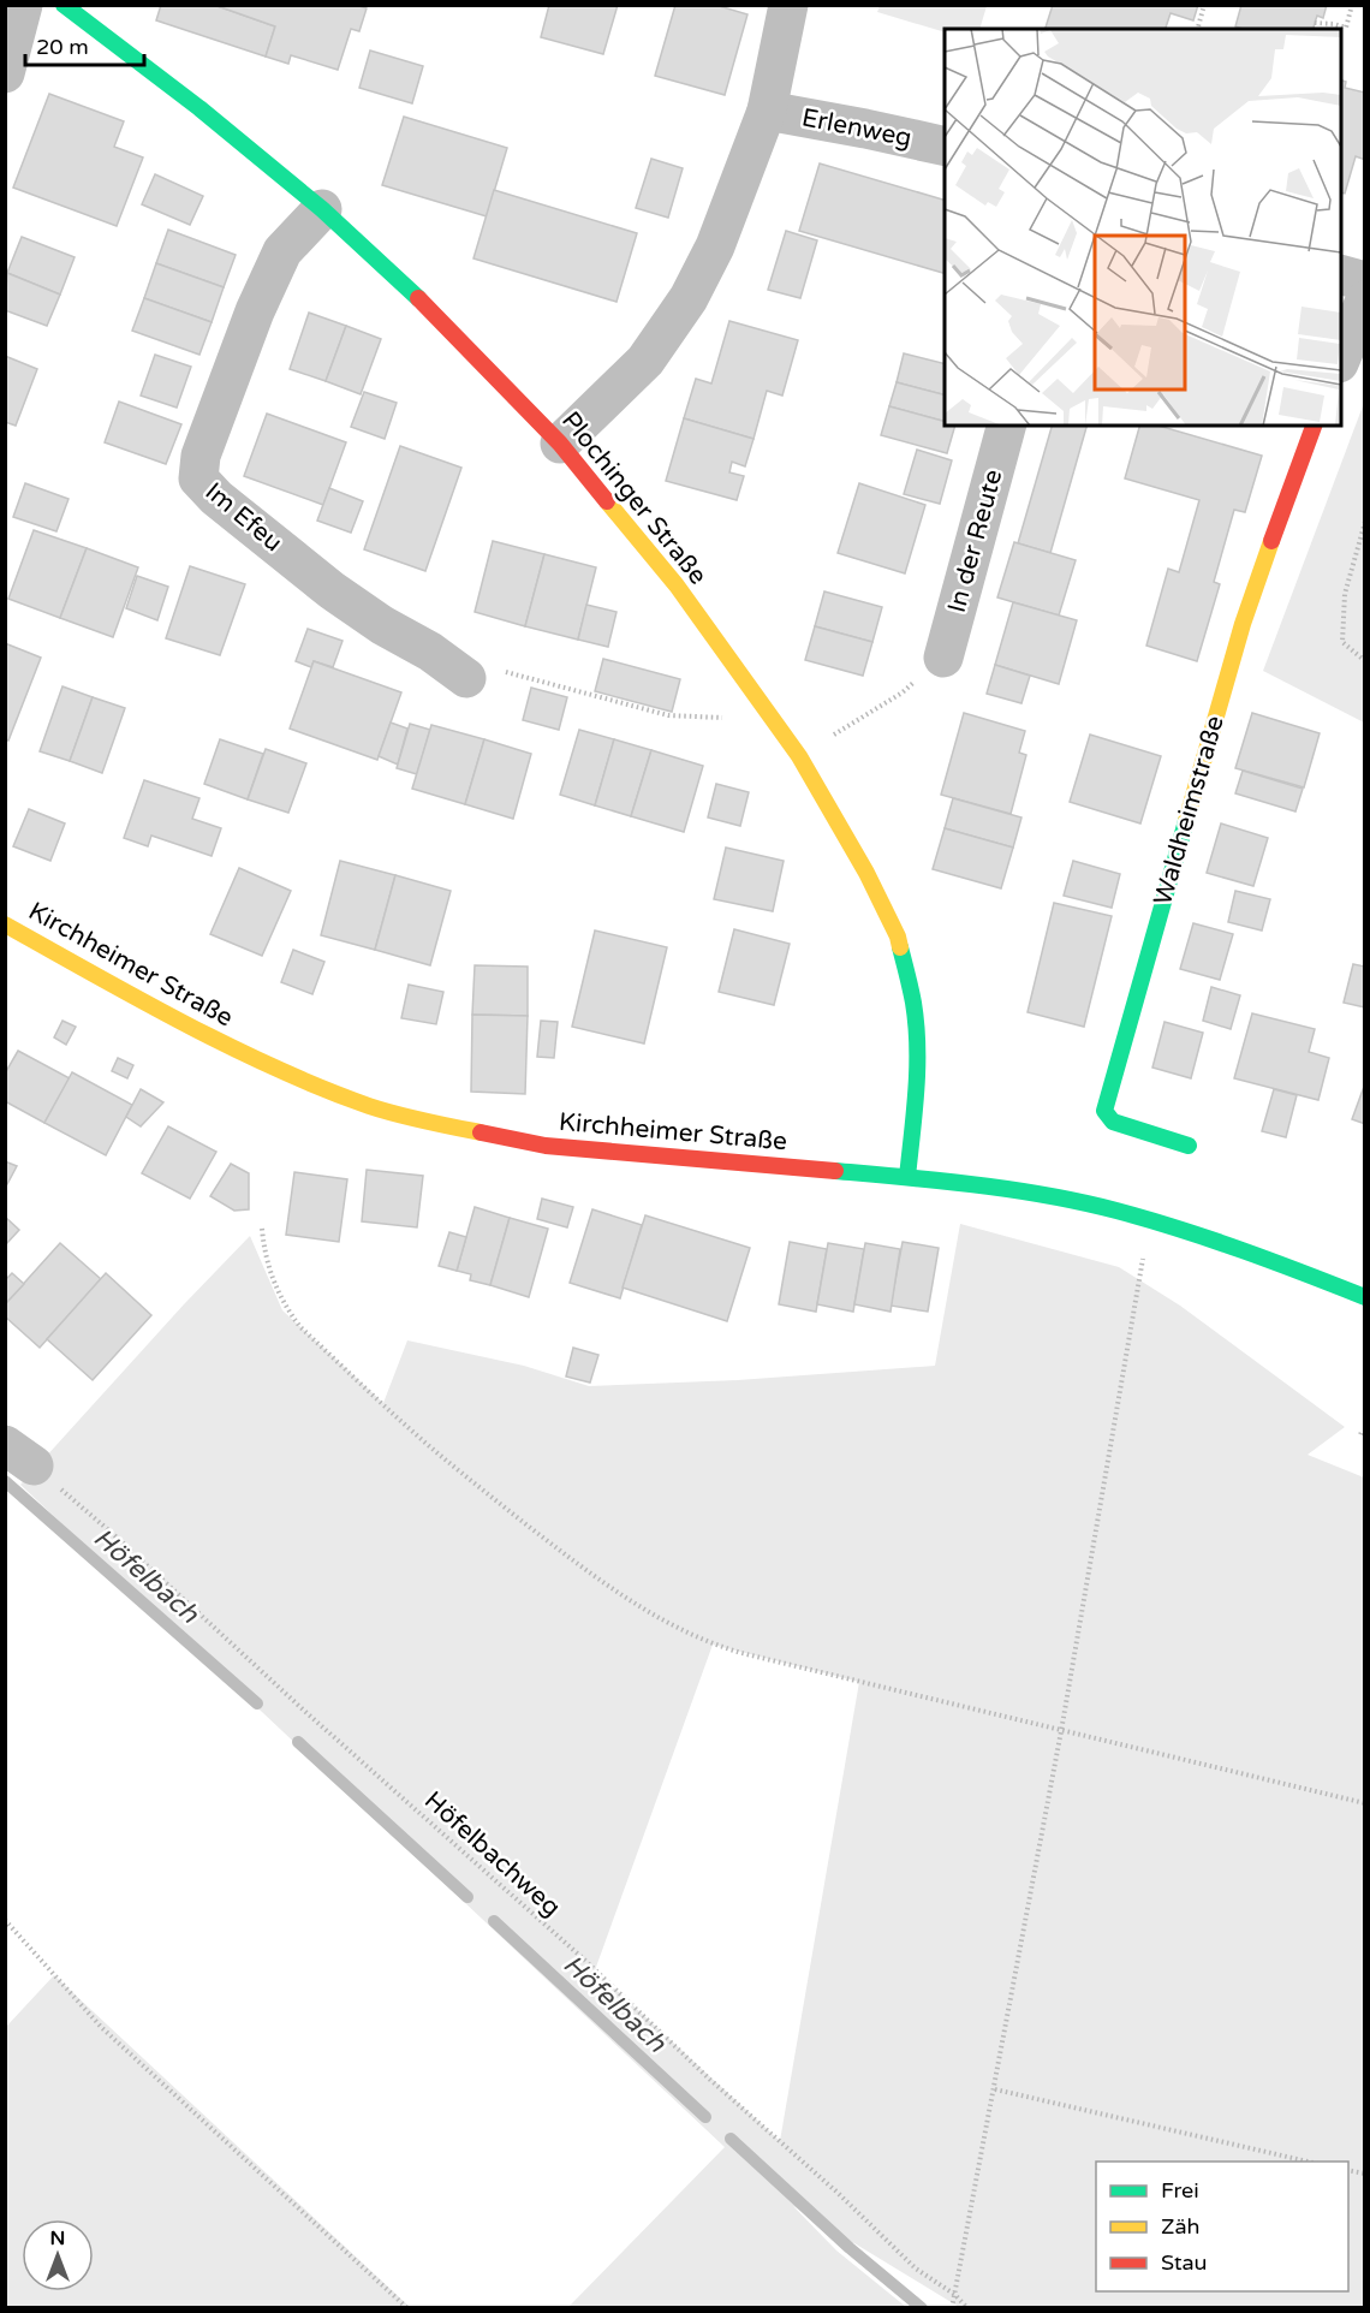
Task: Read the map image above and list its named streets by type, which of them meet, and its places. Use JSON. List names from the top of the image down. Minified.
{"streets":{"street":["Erlenweg","Plochinger Straße","Im Efeu","In der Reute","Waldheimstraße","Kirchheimer Straße"],"path":["Höfelbachweg"]},"crossings":[["Plochinger Straße","Im Efeu"],["Plochinger Straße","Kirchheimer Straße"]],"water":["Höfelbach"],"legend":["Frei","Zäh","Stau"],"scale_bar":"20 m","north":"top"}
